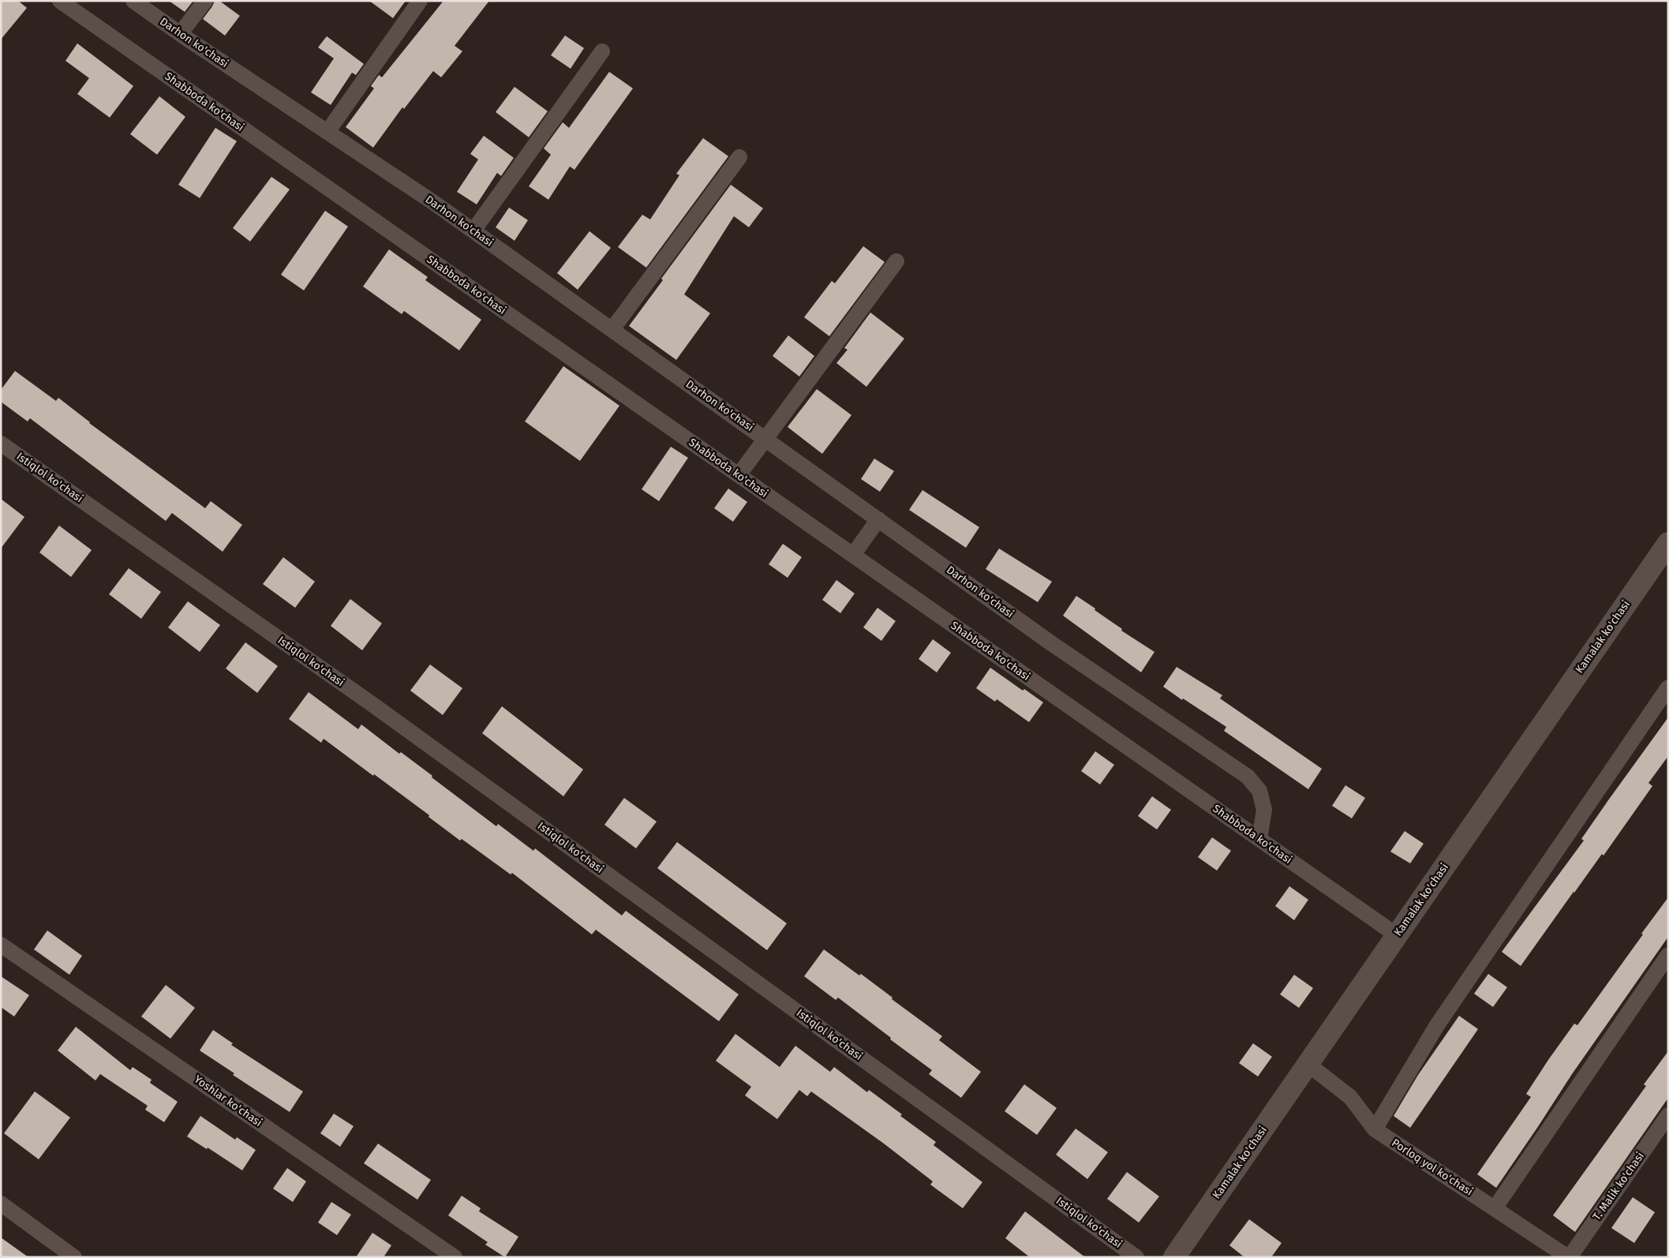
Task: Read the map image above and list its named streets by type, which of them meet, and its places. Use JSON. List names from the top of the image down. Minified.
{"streets":{"main road":["Kamalak ko'chasi"],"street":["Darhon ko'chasi","Shabboda ko'chasi","Istiqlol ko'chasi","Yoshlar ko'chasi","Porloq yol ko'chasi","T. Malik ko'chasi"]},"crossings":[["Darhon ko'chasi","Shabboda ko'chasi"],["Shabboda ko'chasi","Kamalak ko'chasi"],["Kamalak ko'chasi","Porloq yol ko'chasi"],["Porloq yol ko'chasi","T. Malik ko'chasi"]]}
